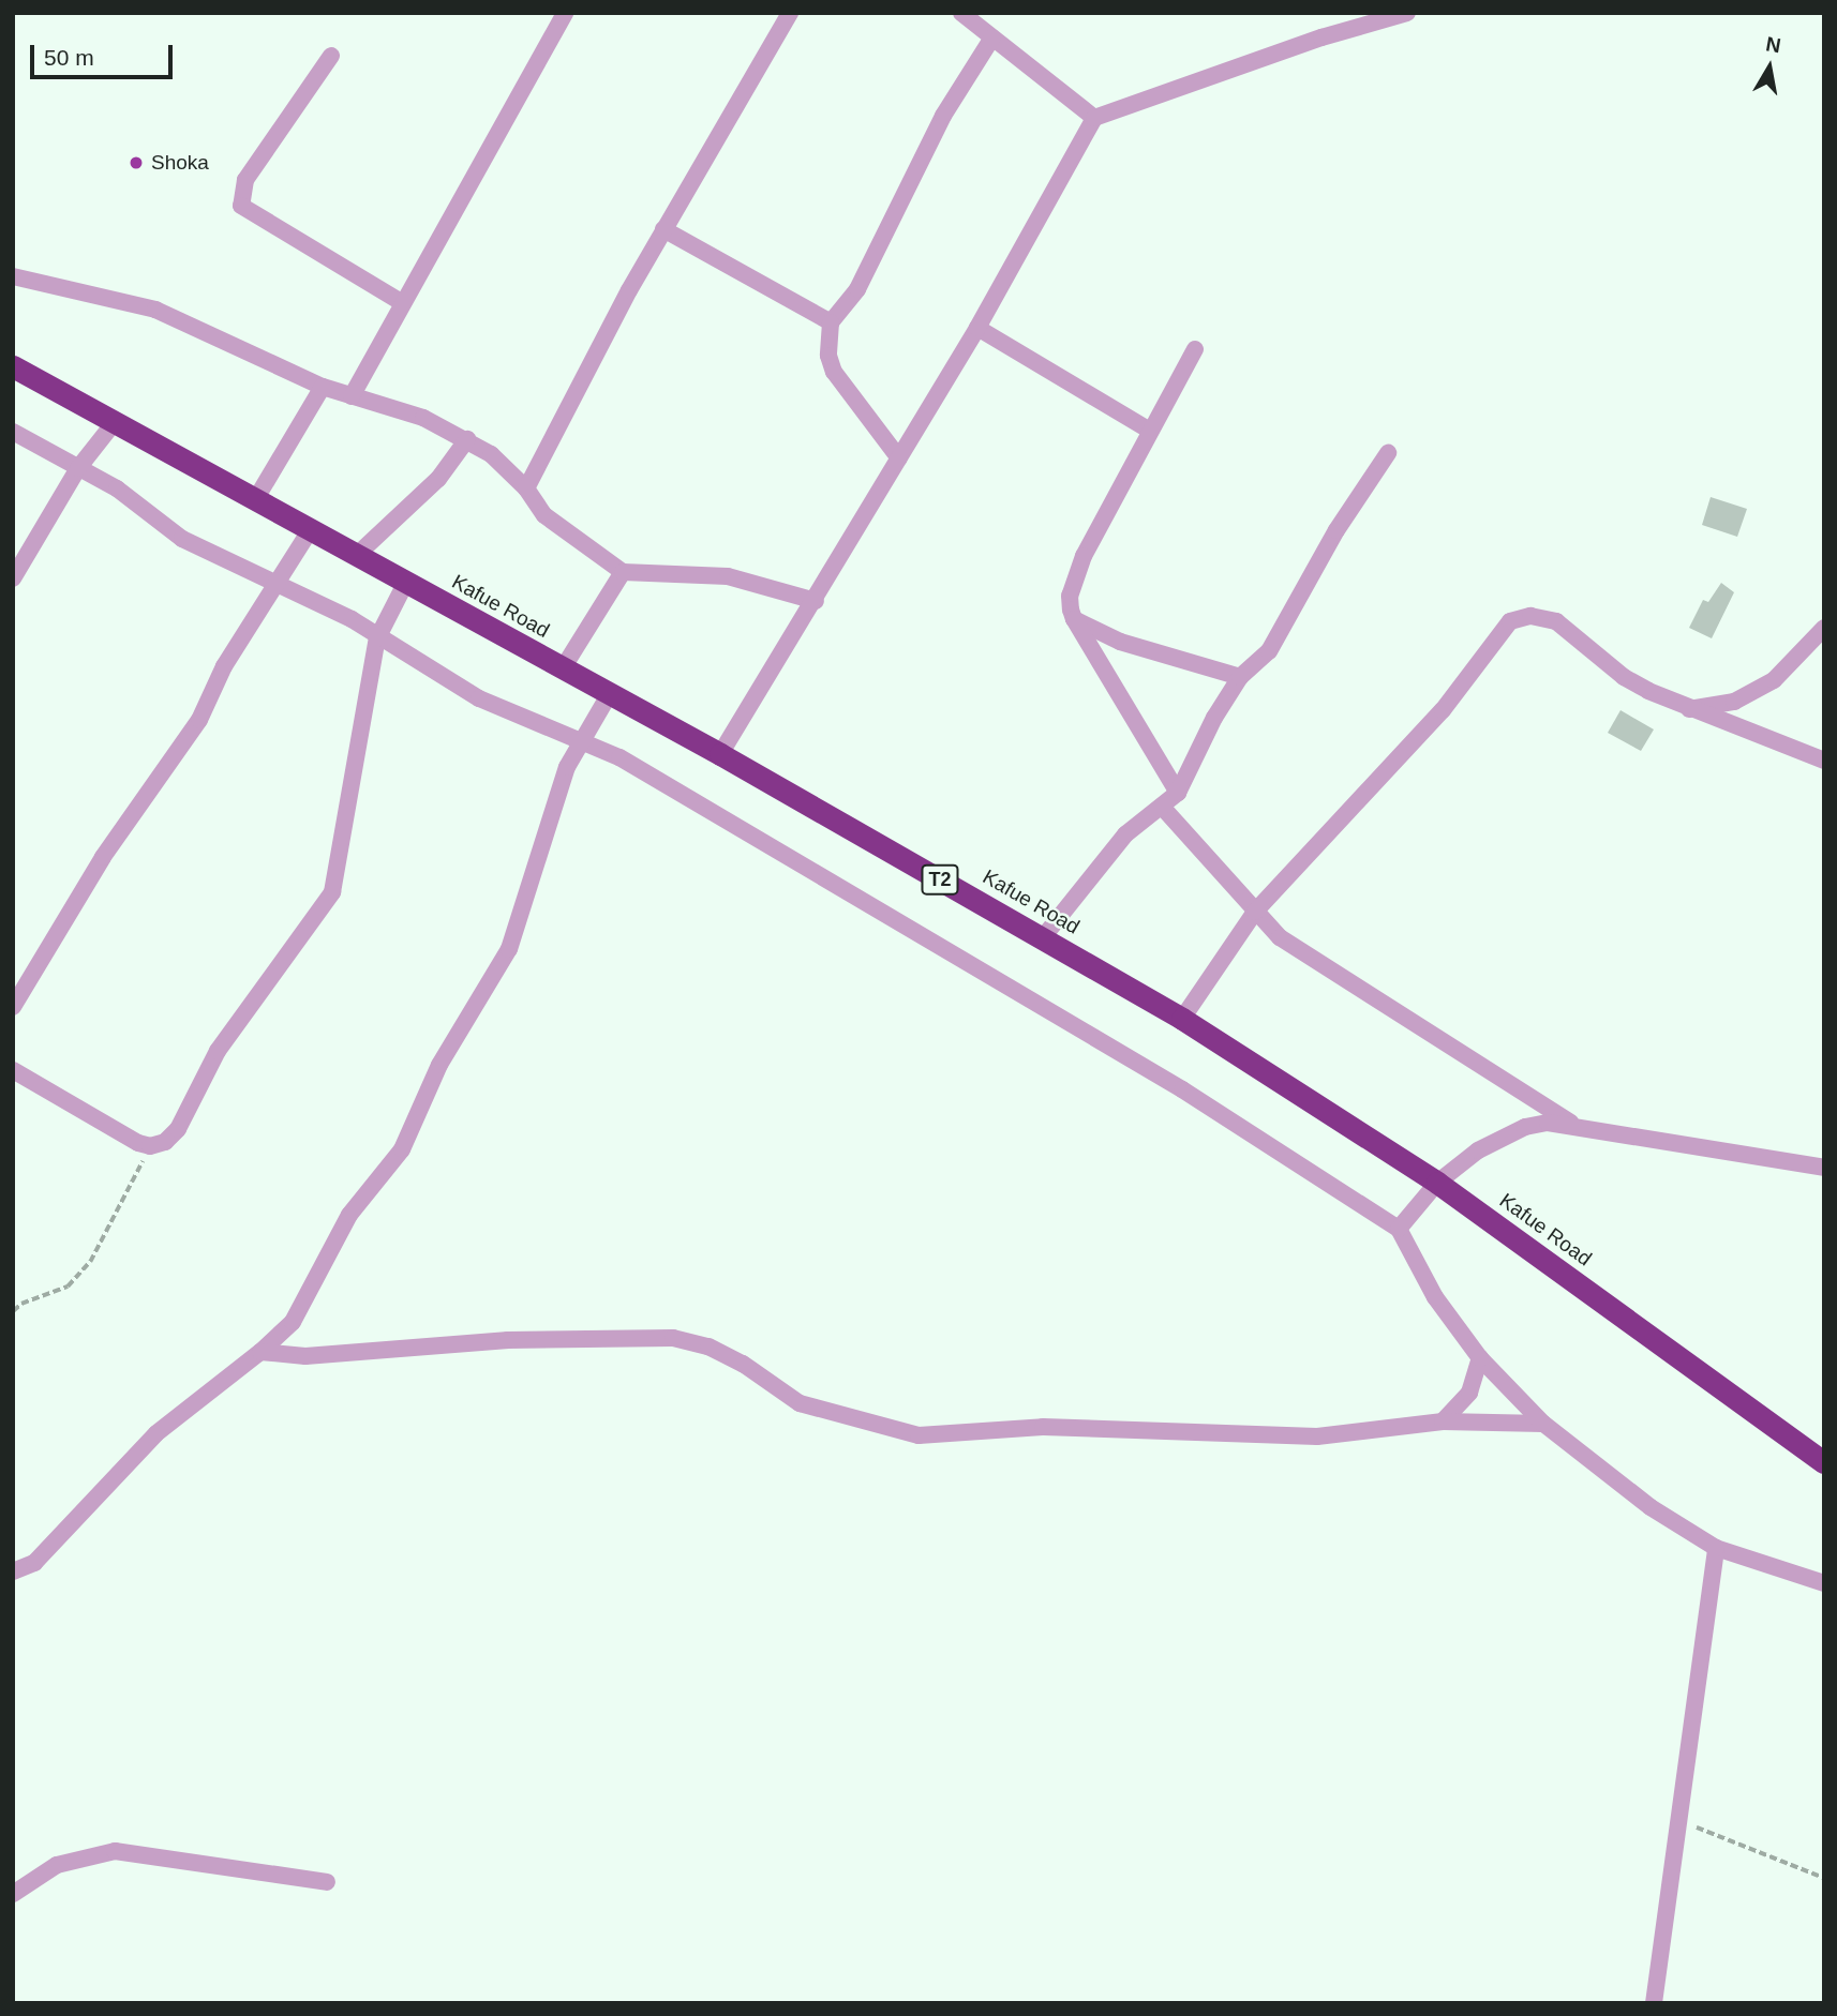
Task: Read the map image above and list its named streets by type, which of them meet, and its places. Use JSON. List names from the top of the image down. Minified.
{"streets":{"highway":["Kafue Road","T2"]},"places":["Shoka"],"scale_bar":"50 m","north":"top"}
